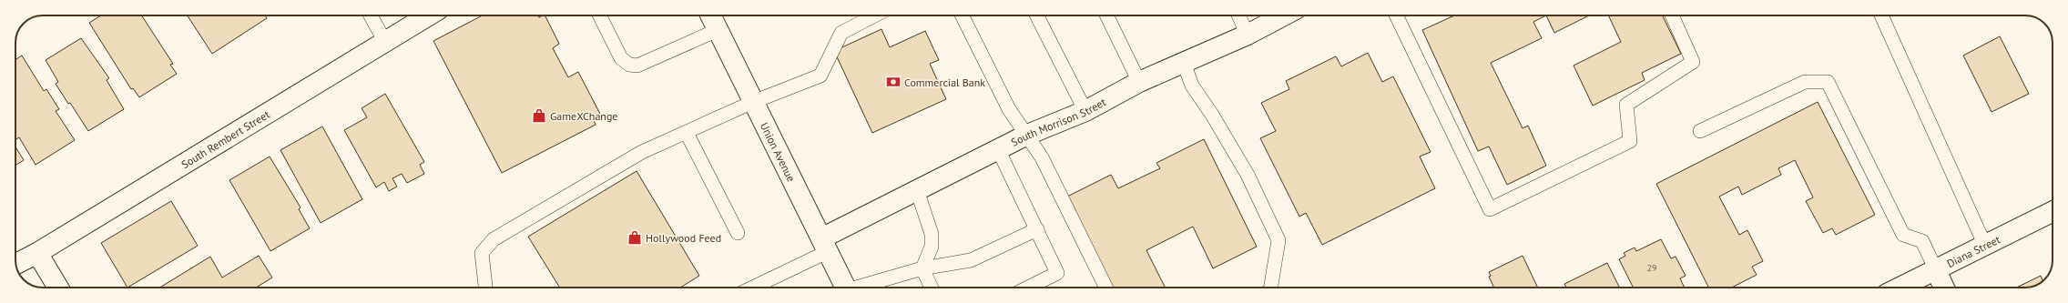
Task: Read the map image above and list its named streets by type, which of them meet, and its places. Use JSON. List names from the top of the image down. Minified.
{"streets":{"street":["South Morrison Street","South Rembert Street","Union Avenue","Diana Street"]},"crossings":[["South Morrison Street","Union Avenue"]],"places":{"bank":["Commercial Bank"],"shop":["GameXChange","Hollywood Feed"]},"house_numbers":["29"]}
